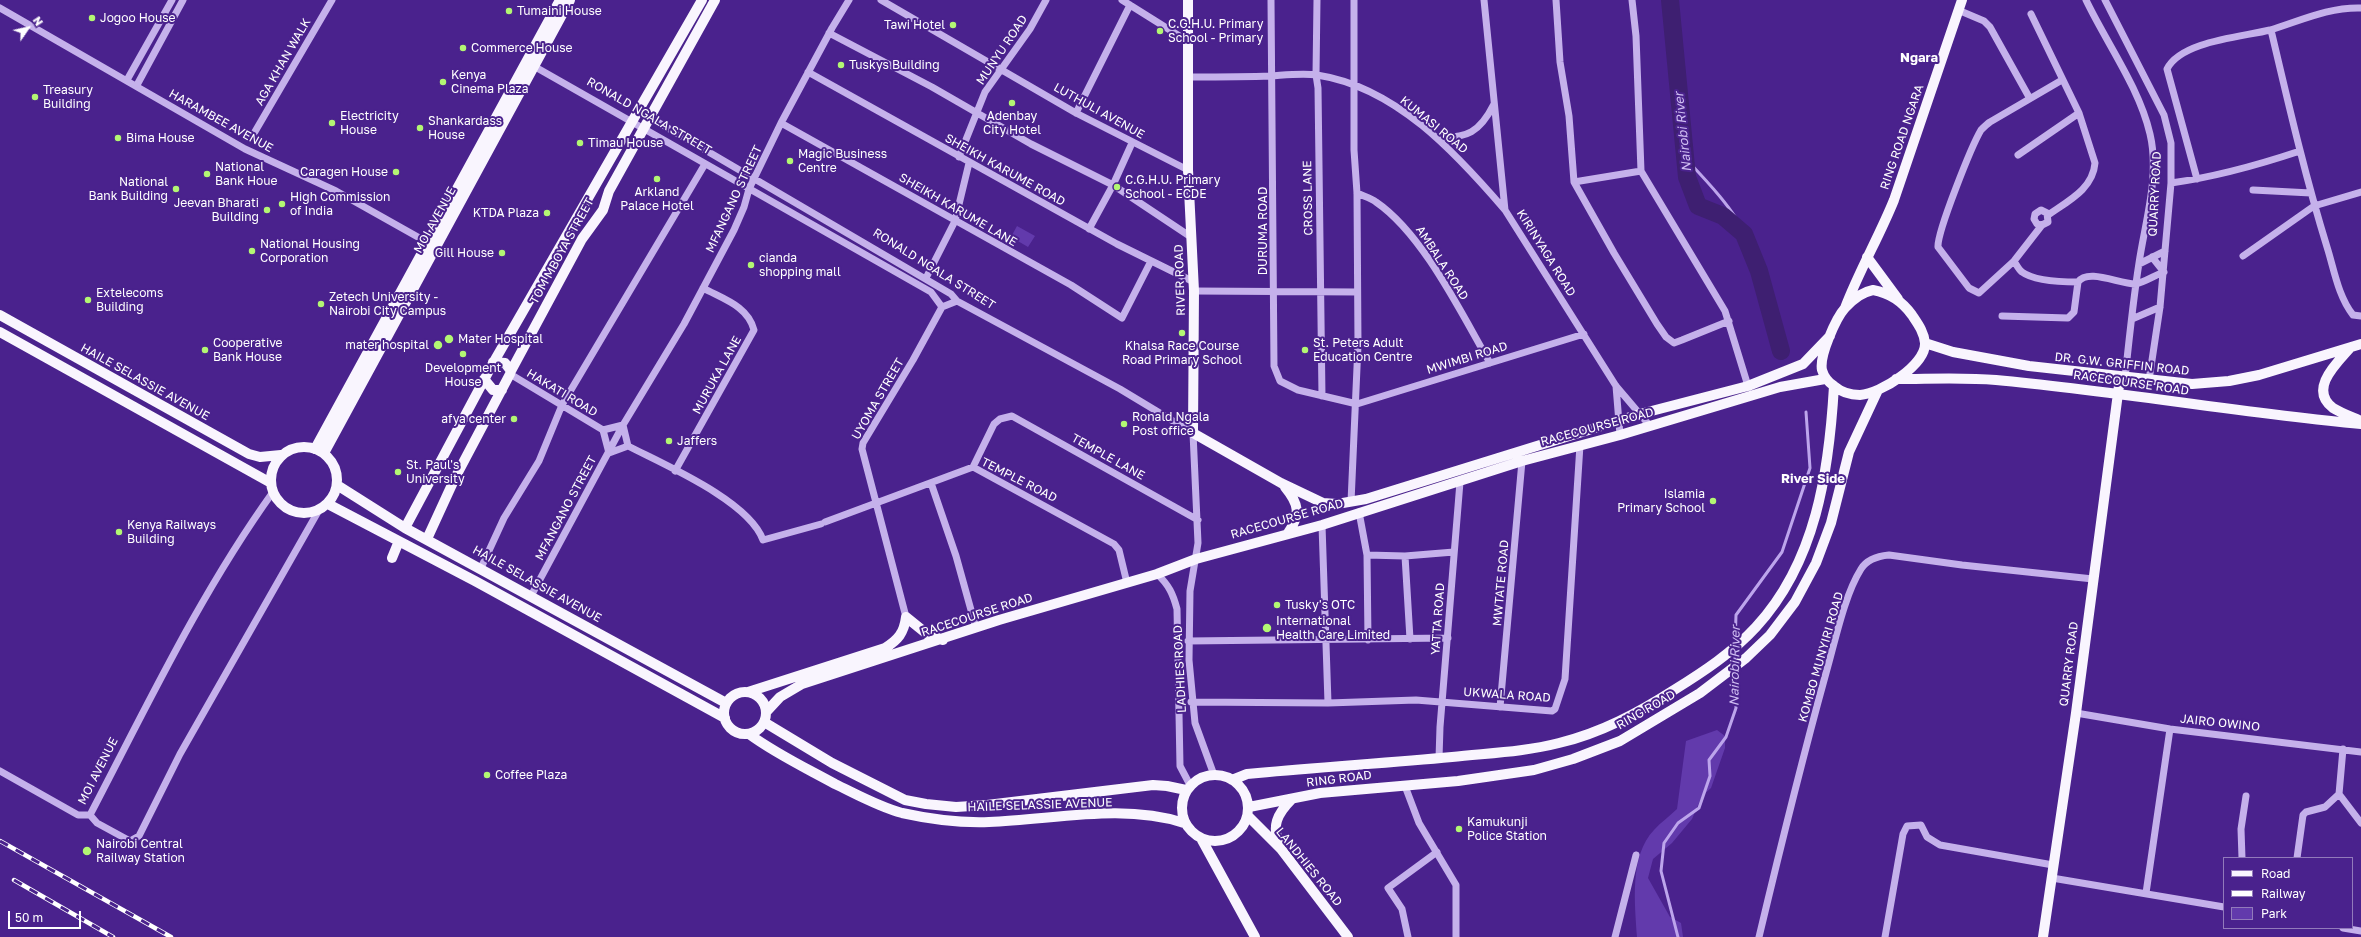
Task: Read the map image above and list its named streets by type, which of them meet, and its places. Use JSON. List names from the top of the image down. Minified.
{"streets":{"main road":["RONALD NGALA STREET","RING ROAD NGARA","QUARRY ROAD","MOI AVENUE","TOM MBOYA STREET","RIVER ROAD","DR. G.W. GRIFFIN ROAD","HAILE SELASSIE AVENUE","RACECOURSE ROAD","RING ROAD","LANDHIES ROAD"],"street":["MUNYU ROAD","AGA KHAN WALK","LUTHULI AVENUE","HARAMBEE AVENUE","KUMASI ROAD","SHEIKH KARUME ROAD","CROSS LANE","MFANGANO STREET","SHEIKH KARUME LANE","DURUMA ROAD","KIRINYAGA ROAD","AMBALA ROAD","MWIMBI ROAD","MURUKA LANE","HAKATI ROAD","UYOMA STREET","TEMPLE LANE","TEMPLE ROAD","MWTATE ROAD","YATTA ROAD","KOMBO MUNYIRI ROAD","LADHIES ROAD","UKWALA ROAD","JAIRO OWINO"]},"crossings":[["MUNYU ROAD","LUTHULI AVENUE"],["MUNYU ROAD","SHEIKH KARUME ROAD"],["LUTHULI AVENUE","RIVER ROAD"],["RONALD NGALA STREET","MFANGANO STREET"],["RONALD NGALA STREET","MOI AVENUE"],["RONALD NGALA STREET","TOM MBOYA STREET"],["RONALD NGALA STREET","RIVER ROAD"],["RONALD NGALA STREET","RACECOURSE ROAD"],["RONALD NGALA STREET","UYOMA STREET"],["HARAMBEE AVENUE","MOI AVENUE"],["KUMASI ROAD","CROSS LANE"],["KUMASI ROAD","DURUMA ROAD"],["KUMASI ROAD","KIRINYAGA ROAD"],["KUMASI ROAD","RIVER ROAD"],["RING ROAD NGARA","DR. G.W. GRIFFIN ROAD"],["RING ROAD NGARA","RACECOURSE ROAD"],["RING ROAD NGARA","RING ROAD"],["SHEIKH KARUME ROAD","CROSS LANE"],["SHEIKH KARUME ROAD","MFANGANO STREET"],["SHEIKH KARUME ROAD","SHEIKH KARUME LANE"],["SHEIKH KARUME ROAD","DURUMA ROAD"],["SHEIKH KARUME ROAD","RIVER ROAD"],["QUARRY ROAD","DR. G.W. GRIFFIN ROAD"],["QUARRY ROAD","RACECOURSE ROAD"],["QUARRY ROAD","KOMBO MUNYIRI ROAD"],["QUARRY ROAD","JAIRO OWINO"],["CROSS LANE","DURUMA ROAD"],["MFANGANO STREET","SHEIKH KARUME LANE"],["MFANGANO STREET","MURUKA LANE"],["MFANGANO STREET","HAILE SELASSIE AVENUE"],["MOI AVENUE","HAILE SELASSIE AVENUE"],["DURUMA ROAD","MWIMBI ROAD"],["TOM MBOYA STREET","HAILE SELASSIE AVENUE"],["TOM MBOYA STREET","HAKATI ROAD"],["KIRINYAGA ROAD","MWIMBI ROAD"],["KIRINYAGA ROAD","RACECOURSE ROAD"],["AMBALA ROAD","MWIMBI ROAD"],["RIVER ROAD","RACECOURSE ROAD"],["RIVER ROAD","TEMPLE LANE"],["RIVER ROAD","LADHIES ROAD"],["DR. G.W. GRIFFIN ROAD","RACECOURSE ROAD"],["DR. G.W. GRIFFIN ROAD","RING ROAD"],["MURUKA LANE","TEMPLE ROAD"],["HAILE SELASSIE AVENUE","RACECOURSE ROAD"],["HAILE SELASSIE AVENUE","LADHIES ROAD"],["HAILE SELASSIE AVENUE","RING ROAD"],["HAILE SELASSIE AVENUE","LANDHIES ROAD"],["RACECOURSE ROAD","TEMPLE ROAD"],["RACECOURSE ROAD","MWTATE ROAD"],["RACECOURSE ROAD","YATTA ROAD"],["RACECOURSE ROAD","LADHIES ROAD"],["RACECOURSE ROAD","UKWALA ROAD"],["RACECOURSE ROAD","RING ROAD"],["UYOMA STREET","TEMPLE ROAD"],["TEMPLE LANE","TEMPLE ROAD"],["MWTATE ROAD","UKWALA ROAD"],["YATTA ROAD","UKWALA ROAD"],["YATTA ROAD","RING ROAD"],["LADHIES ROAD","UKWALA ROAD"],["LADHIES ROAD","RING ROAD"],["LADHIES ROAD","LANDHIES ROAD"],["RING ROAD","LANDHIES ROAD"]],"districts":["Ngara","River Side"],"water":["Nairobi River"],"places":["Tumaini House","Jogoo House","Tawi Hotel","C.G.H.U. Primary School - Primary","Commerce House","Tuskys Building","Kenya Cinema Plaza","Treasury Building","Adenbay City Hotel","Electricity House","Shankardass House","Bima House","Timau House","Magic Business Centre","Caragen House","National Bank Houe","Arkland Palace Hotel","C.G.H.U. Primary School - ECDE","National Bank Building","High Commission of India","Jeevan Bharati Building","KTDA Plaza","National Housing Corporation","Gill House","cianda shopping mall","Extelecoms Building","Zetech University - Nairobi City Campus","Khalsa Race Course Road Primary School","Mater Hospital","mater hospital","Cooperative Bank House","St. Peters Adult Education Centre","Development House","afya center","Ronald Ngala Post office","Jaffers","St. Paul's University","Islamia Primary School","Kenya Railways Building","Tusky's OTC","International Health Care Limited","Coffee Plaza","Kamukunji Police Station","Nairobi Central Railway Station"],"legend":["Road","Railway","Park"],"scale_bar":"50 m","north":"top right"}
